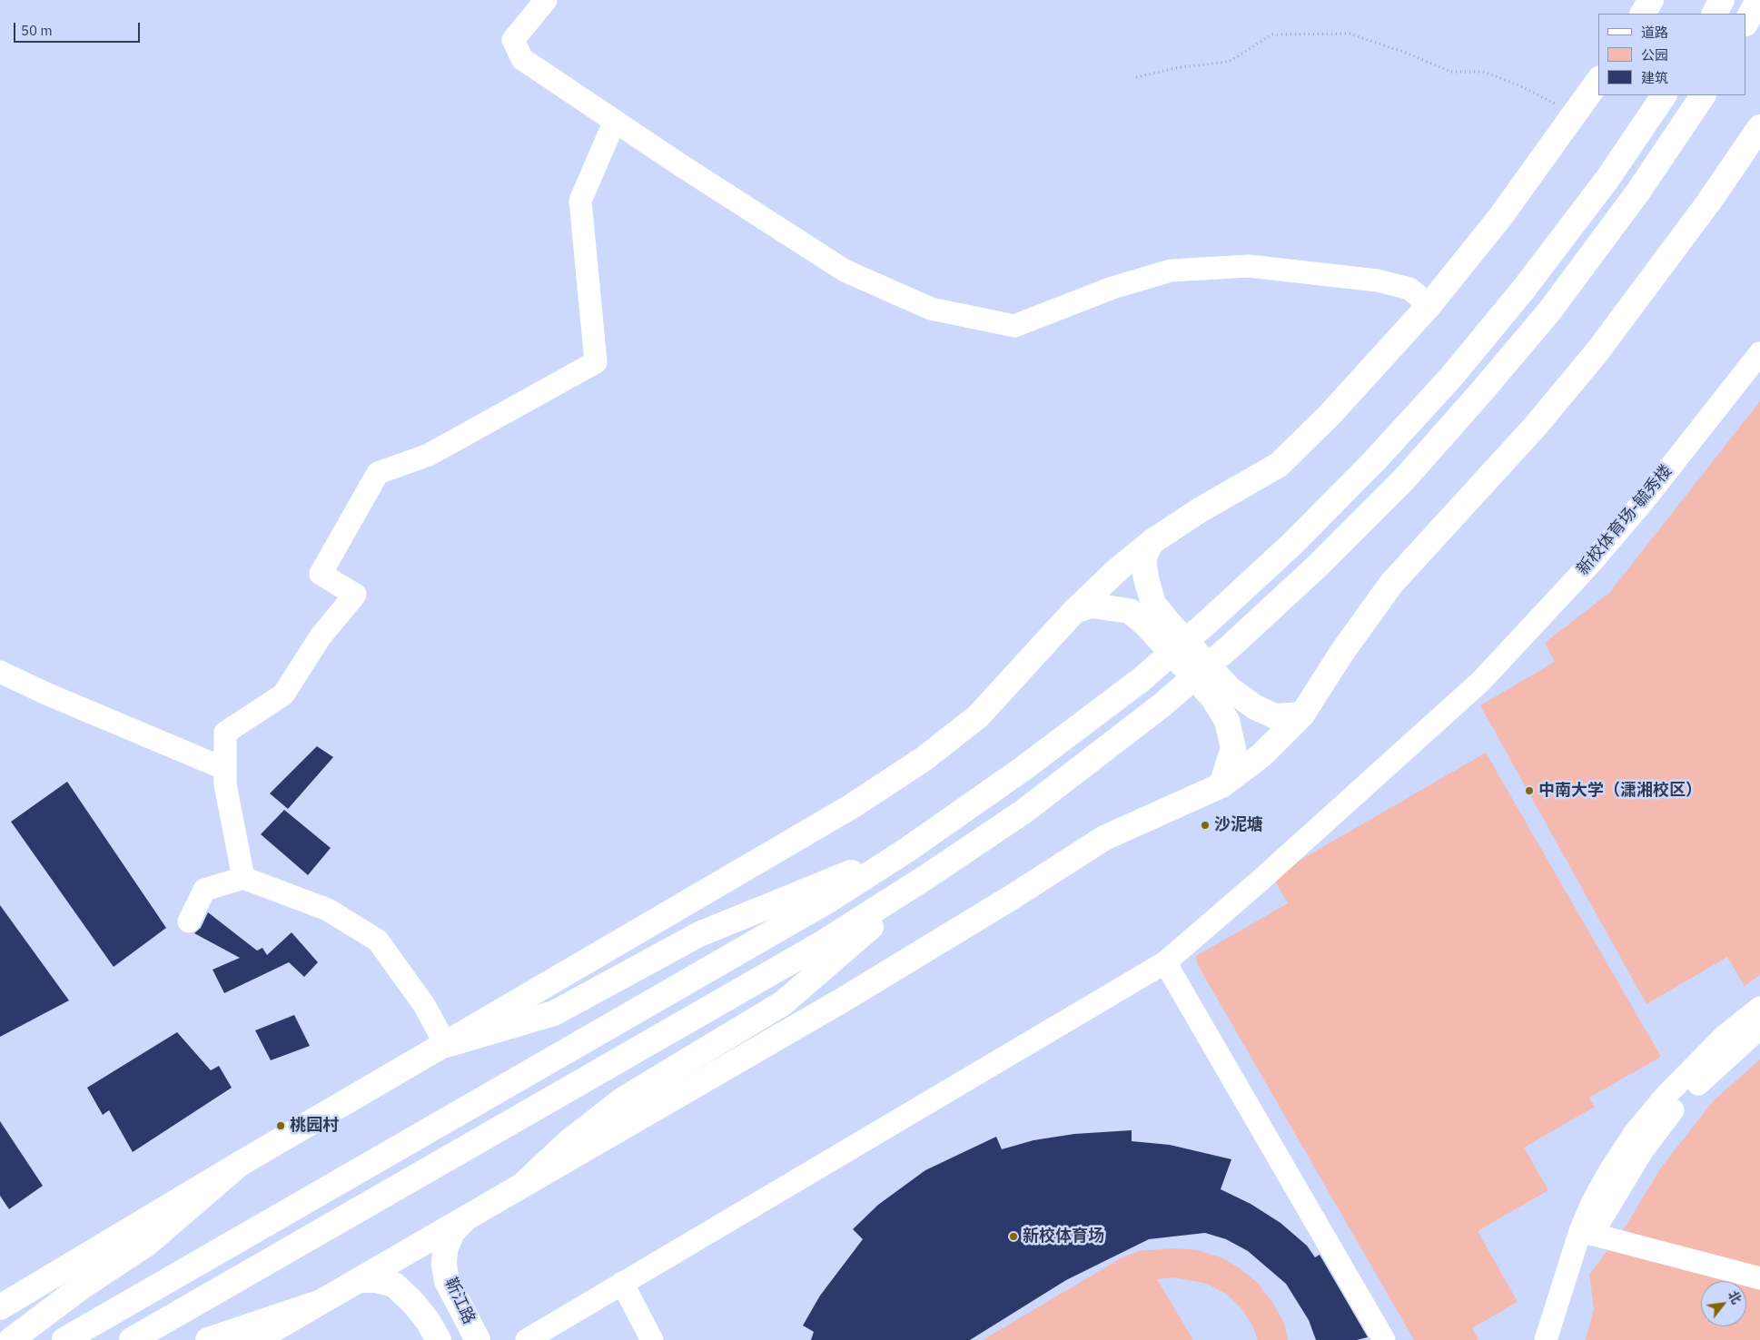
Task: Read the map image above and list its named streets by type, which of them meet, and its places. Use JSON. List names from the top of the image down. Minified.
{"streets":{"main road":["靳江路"],"street":["新校体育场-毓秀楼"]},"places":["中南大学（潇湘校区）","沙泥塘","桃园村","新校体育场"],"legend":["道路","公园","建筑"],"scale_bar":"50 m","north":"top right"}
